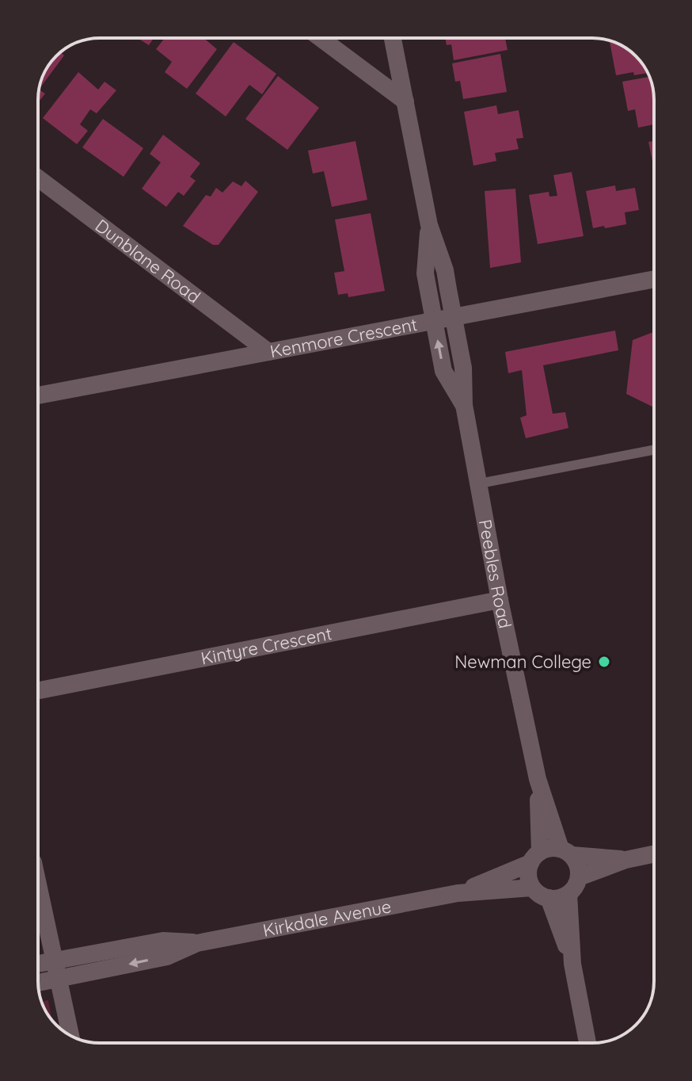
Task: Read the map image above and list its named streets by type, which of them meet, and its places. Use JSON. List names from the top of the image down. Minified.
{"streets":{"street":["Dunblane Road","Kenmore Crescent","Peebles Road","Kintyre Crescent","Kirkdale Avenue"]},"crossings":[["Dunblane Road","Kenmore Crescent"],["Kenmore Crescent","Peebles Road"],["Peebles Road","Kintyre Crescent"],["Peebles Road","Kirkdale Avenue"]],"places":["Newman College"]}
